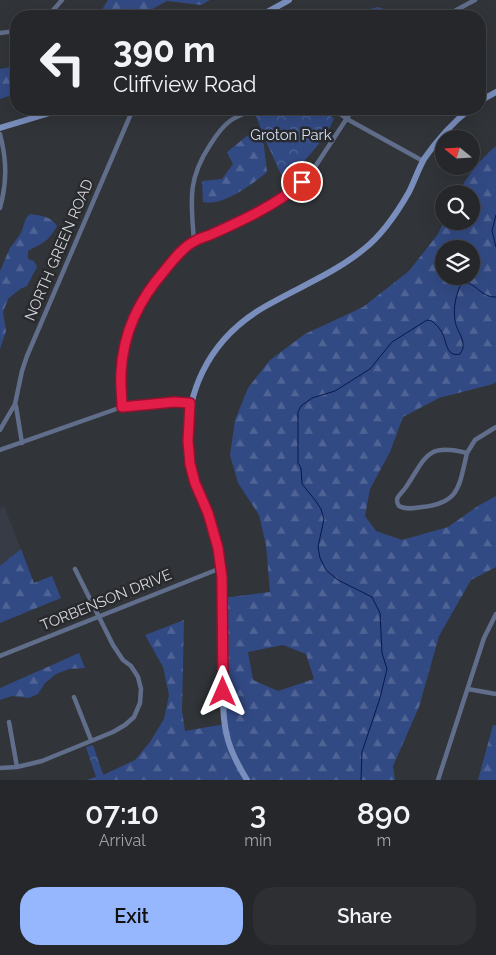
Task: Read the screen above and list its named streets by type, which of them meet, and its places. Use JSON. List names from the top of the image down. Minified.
{"streets":{"street":["NORTH GREEN ROAD","TORBENSON DRIVE"]},"parks":["Groton Park"],"north":"left","page":{"turn":["390 m","Cliffview Road"],"eta":["07:10","Arrival","3","min","890","m"],"buttons":["Exit","Share"]}}
